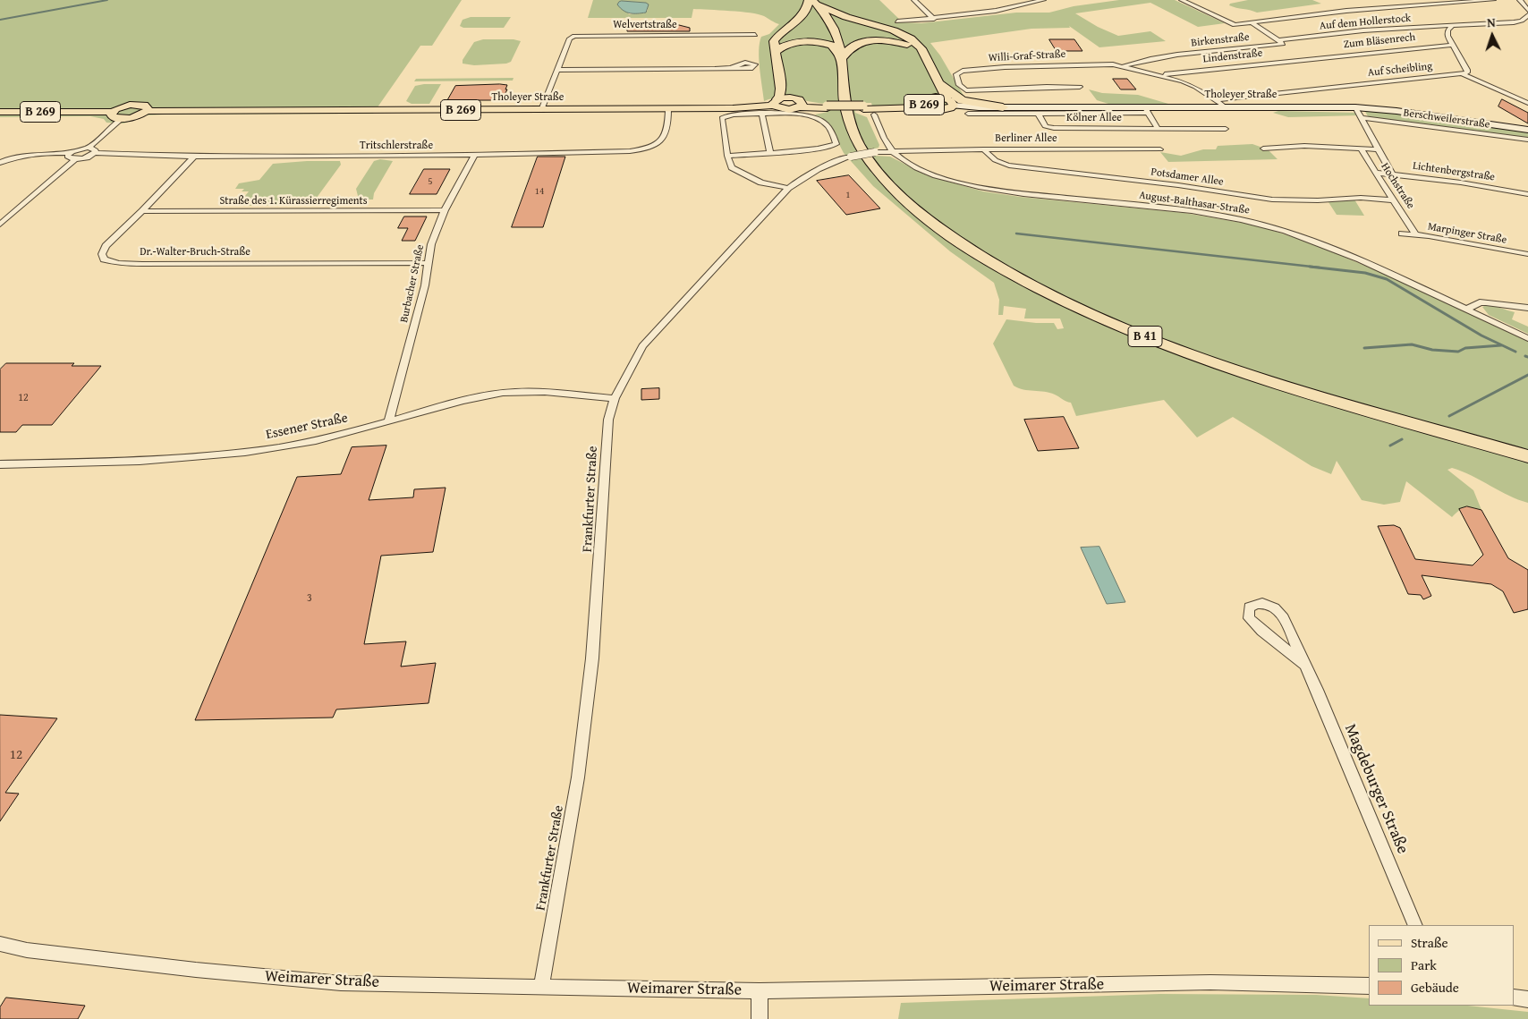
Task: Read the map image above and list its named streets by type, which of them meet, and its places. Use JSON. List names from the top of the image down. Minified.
{"streets":{"highway":["B 41"],"main road":["Tholeyer Straße","B 269"],"street":["Auf dem Hollerstock","Welvertstraße","Birkenstraße","Zum Bläsenrech","Willi-Graf-Straße","Lindenstraße","Auf Scheibling","Kölner Allee","Berschweilerstraße","Berliner Allee","Tritschlerstraße","Lichtenbergstraße","Potsdamer Allee","Hochstraße","Straße des 1. Kürassierregiments","August-Balthasar-Straße","Marpinger Straße","Dr.-Walter-Bruch-Straße","Burbacher Straße","Essener Straße","Frankfurter Straße","Magdeburger Straße","Weimarer Straße"]},"crossings":[["Auf dem Hollerstock","Birkenstraße"],["Welvertstraße","Tholeyer Straße"],["Birkenstraße","Willi-Graf-Straße"],["Zum Bläsenrech","Lindenstraße"],["Willi-Graf-Straße","Lindenstraße"],["Willi-Graf-Straße","Auf Scheibling"],["Willi-Graf-Straße","Tholeyer Straße"],["Tholeyer Straße","B 269"],["Tholeyer Straße","Kölner Allee"],["Tholeyer Straße","Tritschlerstraße"],["Tholeyer Straße","Hochstraße"],["B 269","August-Balthasar-Straße"],["Berschweilerstraße","Hochstraße"],["Berliner Allee","Potsdamer Allee"],["Berliner Allee","August-Balthasar-Straße"],["Berliner Allee","Frankfurter Straße"],["Tritschlerstraße","Dr.-Walter-Bruch-Straße"],["Tritschlerstraße","Burbacher Straße"],["Lichtenbergstraße","Hochstraße"],["Potsdamer Allee","Hochstraße"],["Hochstraße","Marpinger Straße"],["Straße des 1. Kürassierregiments","Dr.-Walter-Bruch-Straße"],["Straße des 1. Kürassierregiments","Burbacher Straße"],["August-Balthasar-Straße","Frankfurter Straße"],["Dr.-Walter-Bruch-Straße","Burbacher Straße"],["Burbacher Straße","Essener Straße"],["Essener Straße","Frankfurter Straße"],["Frankfurter Straße","Weimarer Straße"]],"house_numbers":["5","14","1","12","3","12"],"legend":["Straße","Park","Gebäude"],"north":"top"}
